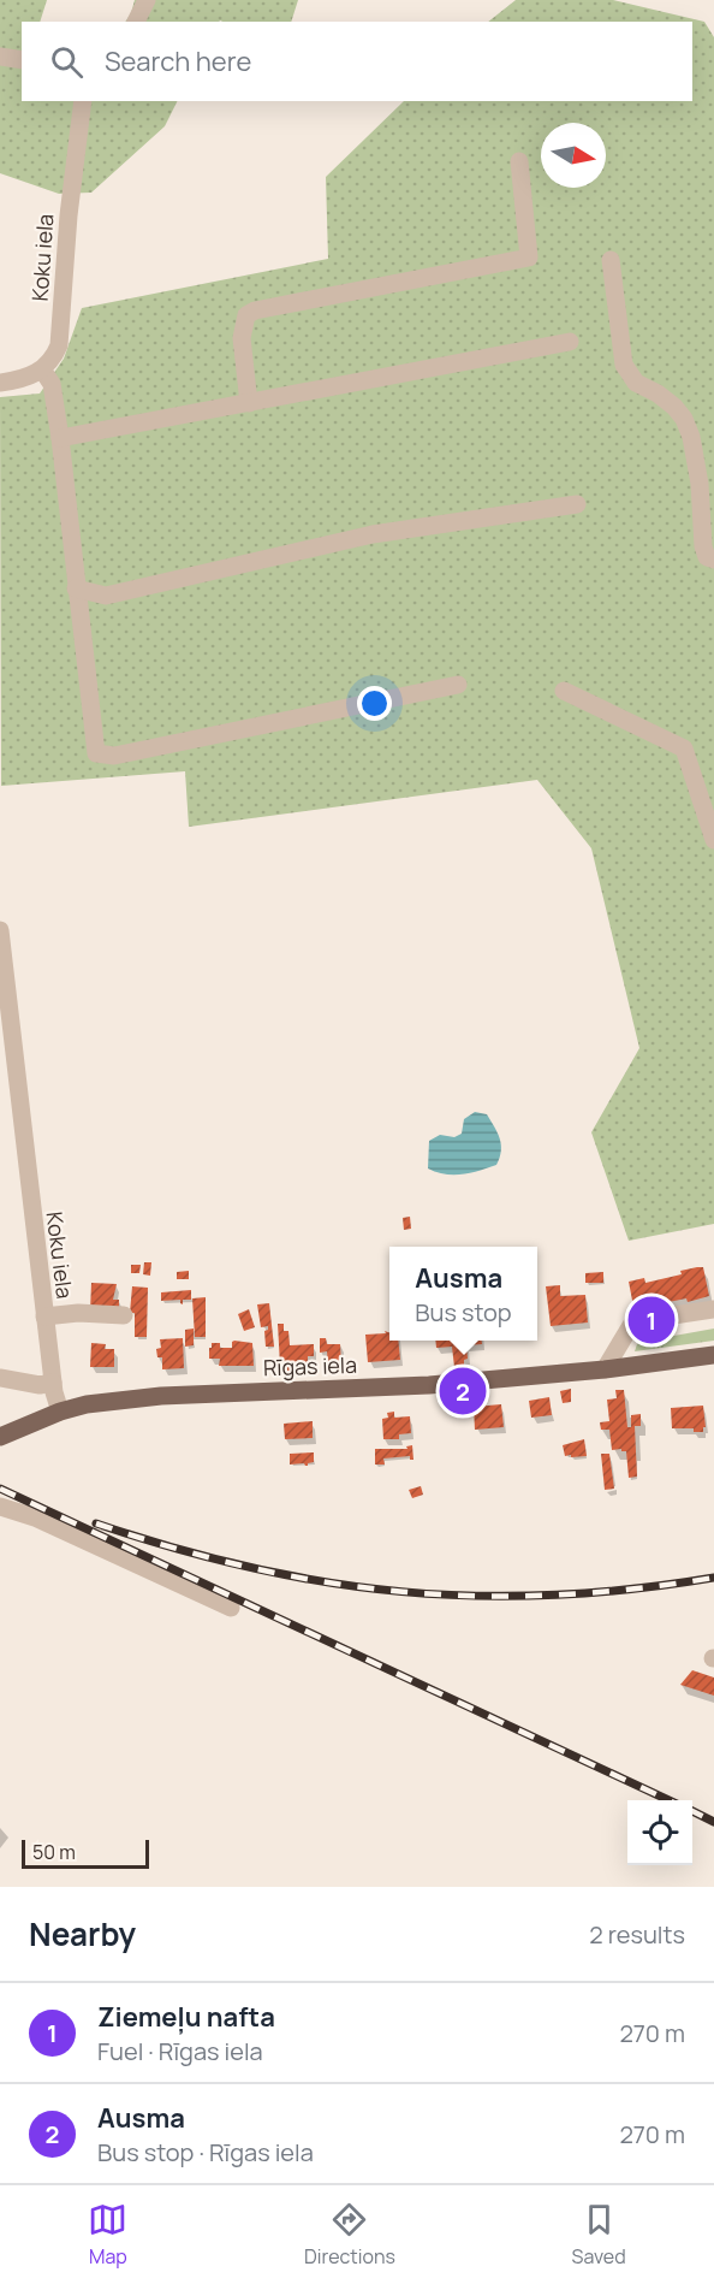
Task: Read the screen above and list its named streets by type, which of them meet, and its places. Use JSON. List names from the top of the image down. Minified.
{"streets":{"main road":["Rīgas iela"],"street":["Koku iela"]},"crossings":[["Koku iela","Rīgas iela"]],"scale_bar":"50 m","north":"right","page":{"search":"Search here","popup":["Ausma","Bus stop"],"pins":["1","2"],"scale":"50 m","heading":["Nearby","2 results"],"list":[{"mark":"1","name":"Ziemeļu nafta","note":"Fuel · Rīgas iela","value":"270 m"},{"mark":"2","name":"Ausma","note":"Bus stop · Rīgas iela","value":"270 m"}],"nav":["Map","Directions","Saved"]}}
